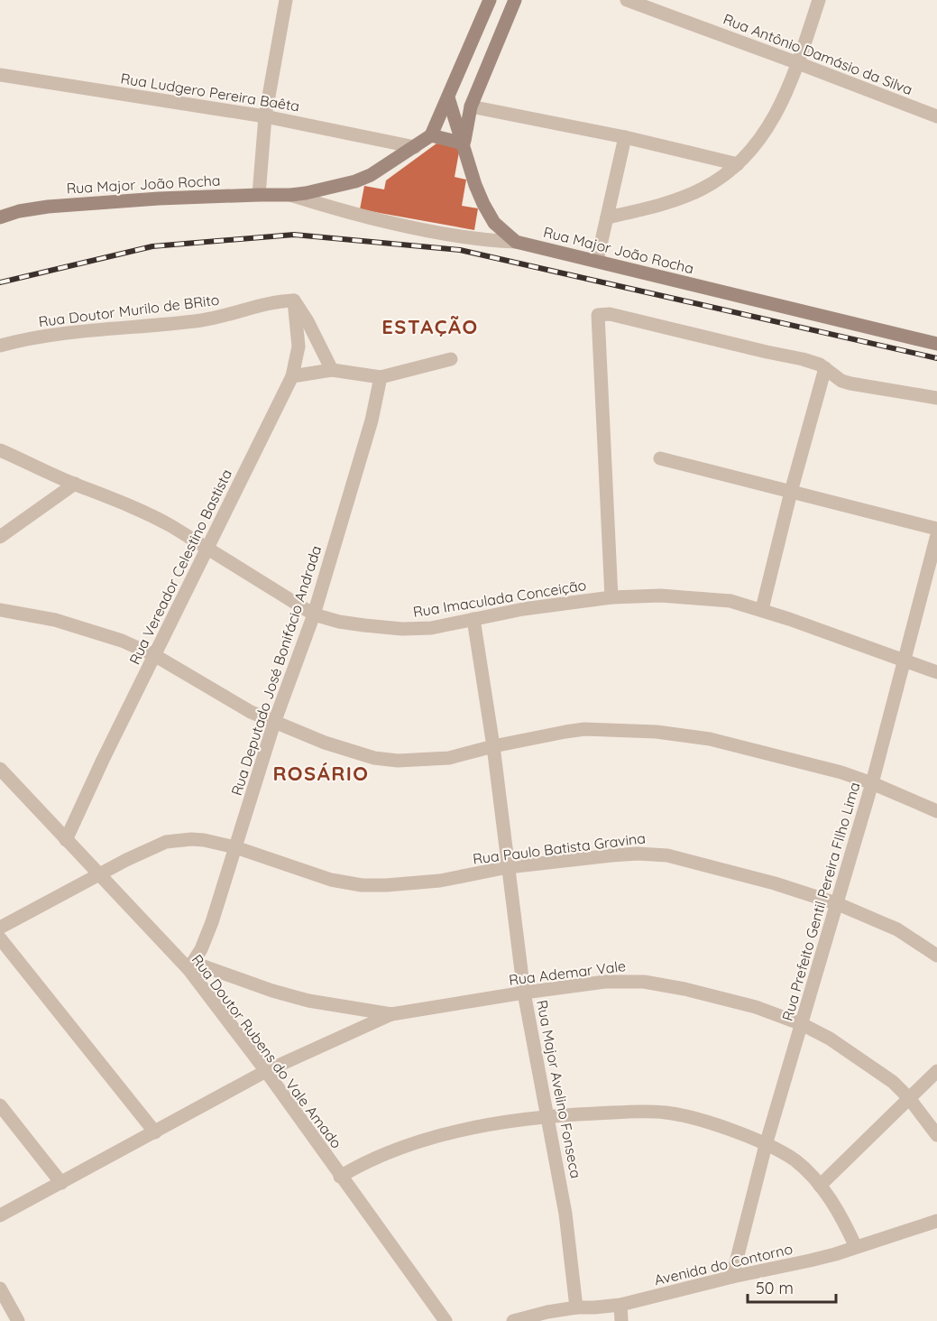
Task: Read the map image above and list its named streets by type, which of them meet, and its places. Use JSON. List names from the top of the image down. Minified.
{"streets":{"main road":["Rua Major João Rocha"],"street":["Rua Antônio Damásio da Silva","Rua Ludgero Pereira Baêta","Rua Doutor Murilo de BRito","Rua Vereador Celestino Bastista","Rua Imaculada Conceição","Rua Deputado José Bonifácio Andrada","Rua Paulo Batista Gravina","Rua Prefeito Gentil Pereira FIlho Lima","Rua Ademar Vale","Rua Doutor Rubens do Vale Amado","Rua Major Avelino Fonseca","Avenida do Contorno"]},"crossings":[["Rua Ludgero Pereira Baêta","Rua Major João Rocha"],["Rua Doutor Murilo de BRito","Rua Vereador Celestino Bastista"],["Rua Vereador Celestino Bastista","Rua Imaculada Conceição"],["Rua Vereador Celestino Bastista","Rua Doutor Rubens do Vale Amado"],["Rua Imaculada Conceição","Rua Deputado José Bonifácio Andrada"],["Rua Imaculada Conceição","Rua Prefeito Gentil Pereira FIlho Lima"],["Rua Imaculada Conceição","Rua Major Avelino Fonseca"],["Rua Deputado José Bonifácio Andrada","Rua Paulo Batista Gravina"],["Rua Deputado José Bonifácio Andrada","Rua Ademar Vale"],["Rua Deputado José Bonifácio Andrada","Rua Doutor Rubens do Vale Amado"],["Rua Paulo Batista Gravina","Rua Prefeito Gentil Pereira FIlho Lima"],["Rua Paulo Batista Gravina","Rua Doutor Rubens do Vale Amado"],["Rua Paulo Batista Gravina","Rua Major Avelino Fonseca"],["Rua Prefeito Gentil Pereira FIlho Lima","Rua Ademar Vale"],["Rua Prefeito Gentil Pereira FIlho Lima","Avenida do Contorno"],["Rua Ademar Vale","Rua Doutor Rubens do Vale Amado"],["Rua Ademar Vale","Rua Major Avelino Fonseca"],["Rua Major Avelino Fonseca","Avenida do Contorno"]],"districts":["ESTAÇÃO","ROSÁRIO"],"scale_bar":"50 m"}
